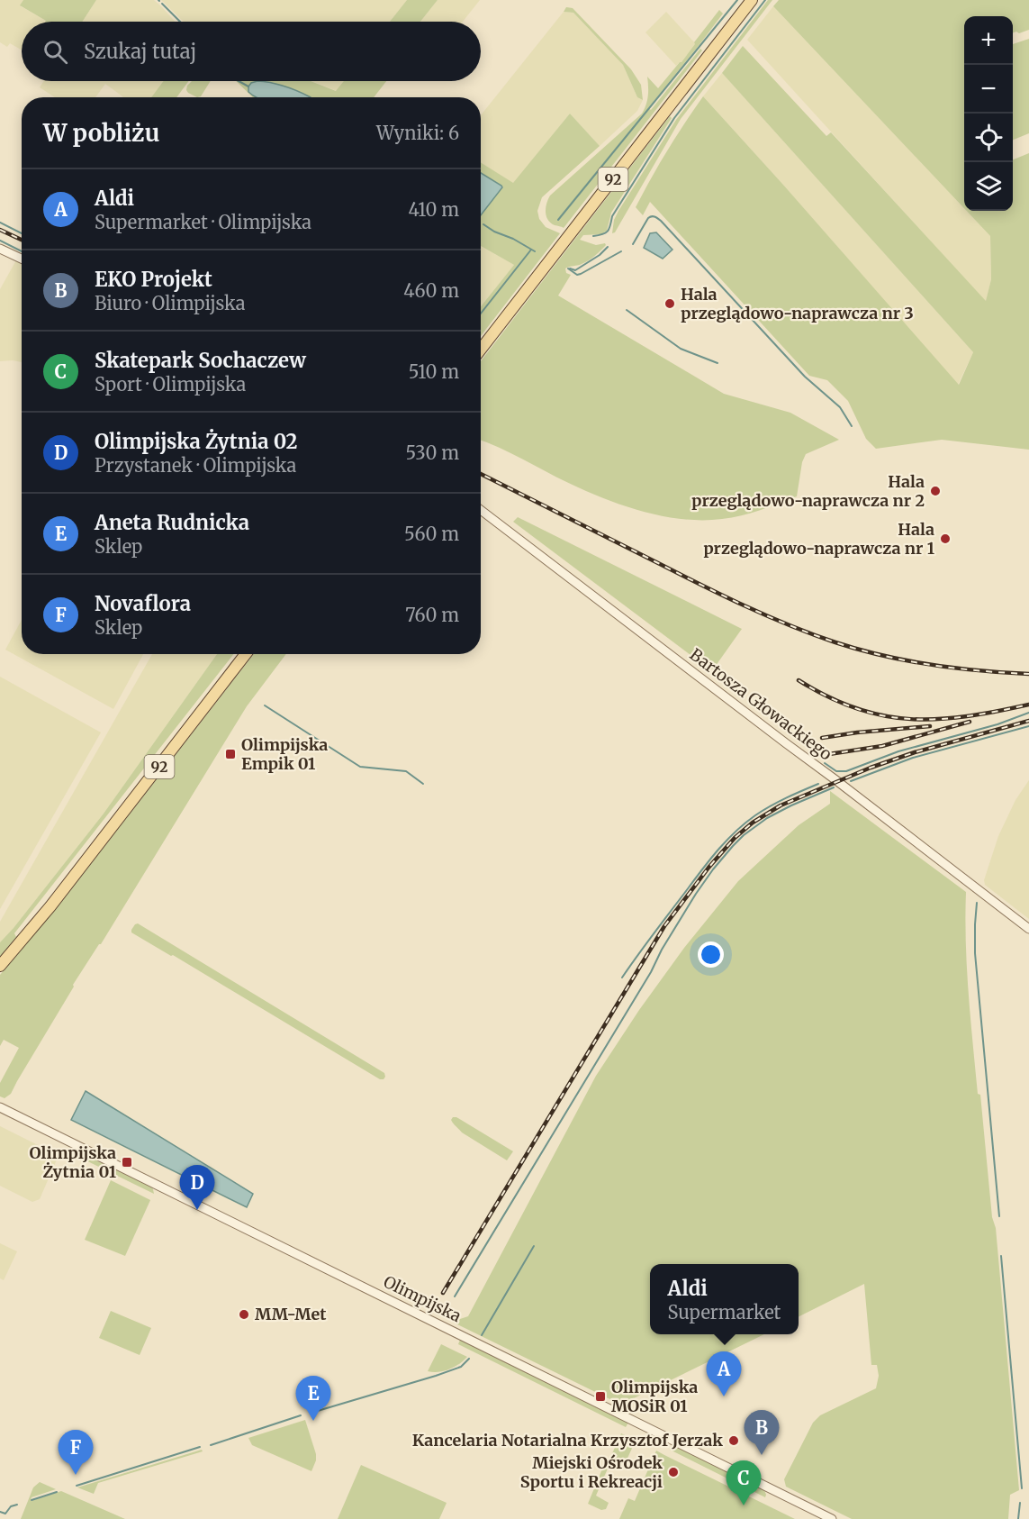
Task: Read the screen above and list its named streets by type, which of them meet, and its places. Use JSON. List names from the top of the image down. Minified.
{"streets":{"main road":["92"],"street":["Bartosza Głowackiego","Olimpijska"]},"places":{"other":["Hala przeglądowo-naprawcza nr 3","Hala przeglądowo-naprawcza nr 2","Hala przeglądowo-naprawcza nr 1","MM-Met","Kancelaria Notarialna Krzysztof Jerzak","Miejski Ośrodek Sportu i Rekreacji"],"transit":["Olimpijska Empik 01","Olimpijska Żytnia 01","Olimpijska MOSiR 01"]},"page":{"map_buttons":["+","−"],"search":"Szukaj tutaj","heading":["W pobliżu","Wyniki: 6"],"list":[{"mark":"A","name":"Aldi","note":"Supermarket · Olimpijska","value":"410 m"},{"mark":"B","name":"EKO Projekt","note":"Biuro · Olimpijska","value":"460 m"},{"mark":"C","name":"Skatepark Sochaczew","note":"Sport · Olimpijska","value":"510 m"},{"mark":"D","name":"Olimpijska Żytnia 02","note":"Przystanek · Olimpijska","value":"530 m"},{"mark":"E","name":"Aneta Rudnicka","note":"Sklep","value":"560 m"},{"mark":"F","name":"Novaflora","note":"Sklep","value":"760 m"}],"pins":["D","A","E","B","F","C"],"popup":["Aldi","Supermarket"]}}
